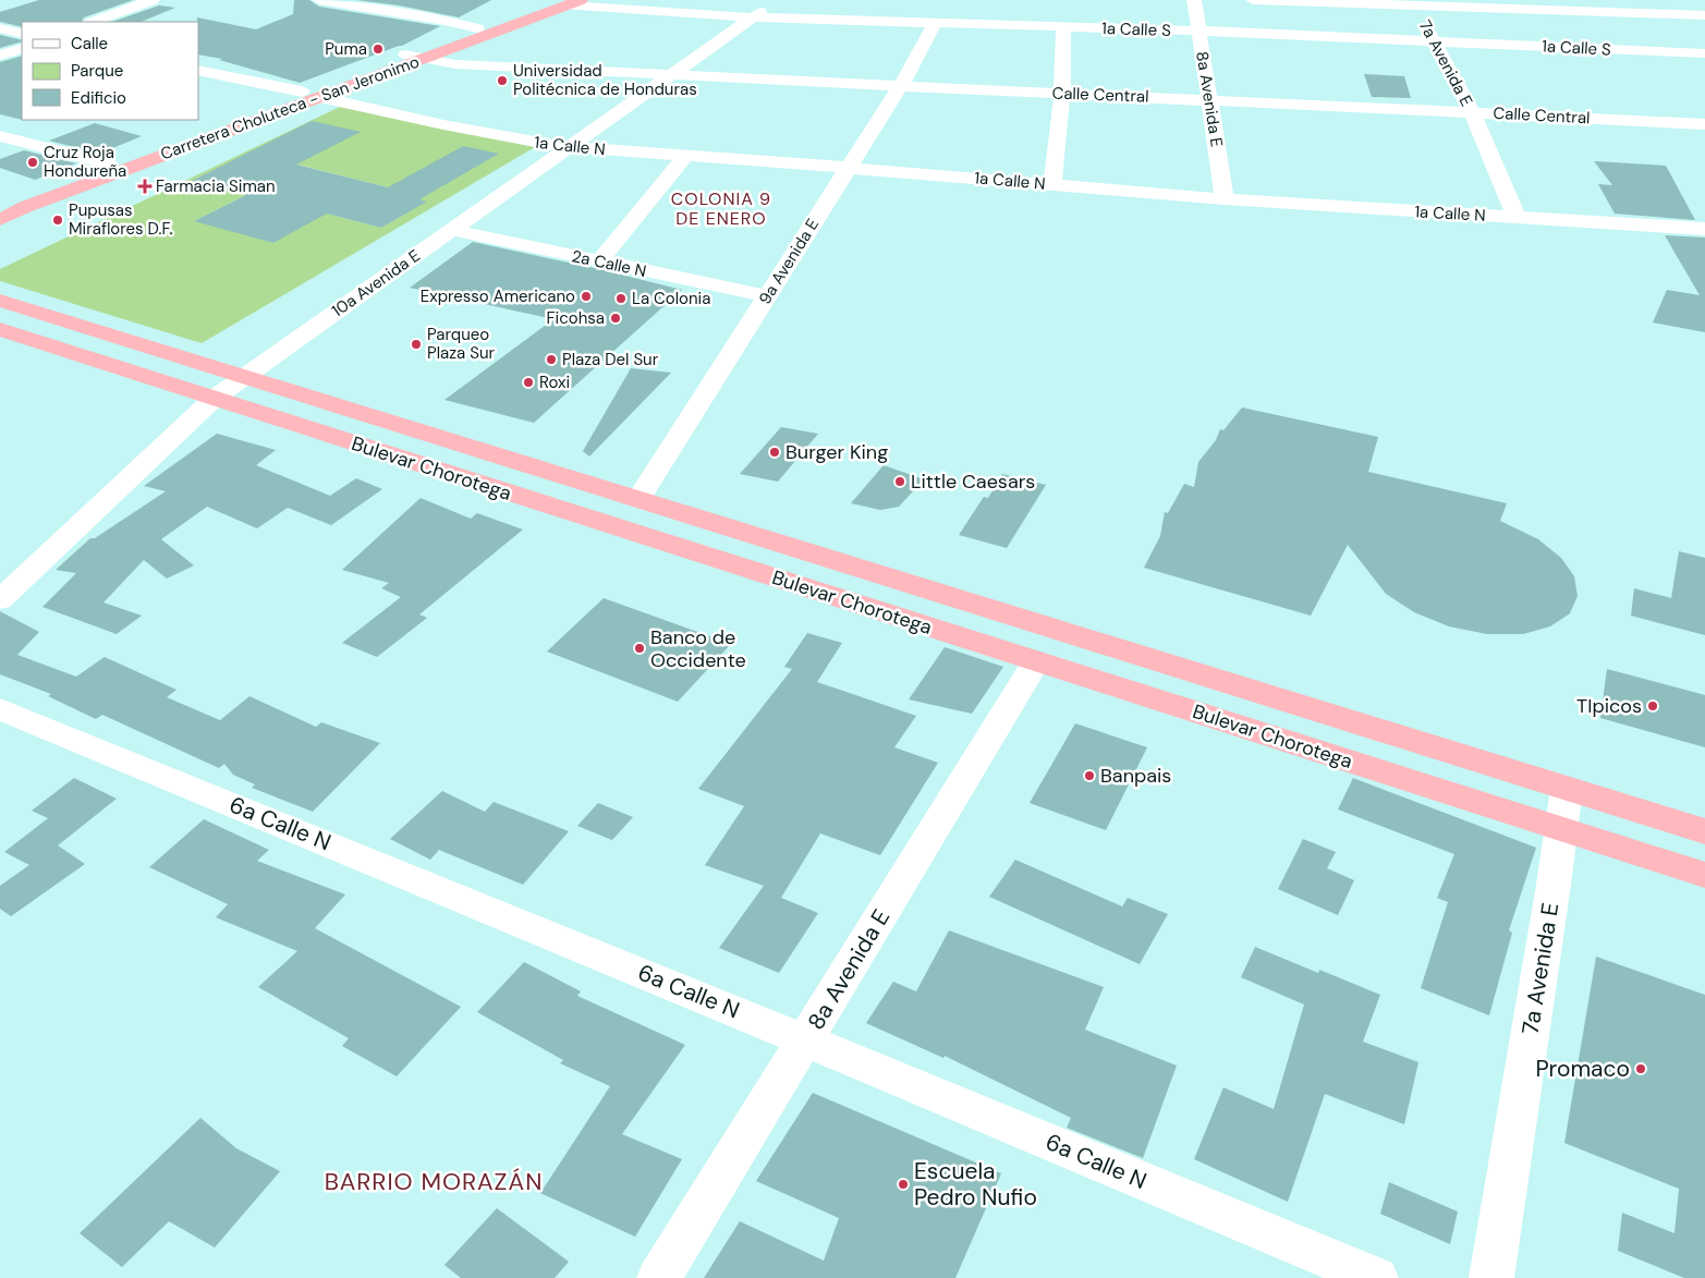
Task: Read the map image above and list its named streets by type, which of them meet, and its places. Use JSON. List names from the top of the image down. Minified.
{"streets":{"highway":["Carretera Choluteca - San Jeronimo","Bulevar Chorotega"],"street":["1a Calle S","7a Avenida E","Calle Central","8a Avenida E","1a Calle N","9a Avenida E","2a Calle N","10a Avenida E","6a Calle N"]},"crossings":[["1a Calle S","7a Avenida E"],["1a Calle S","8a Avenida E"],["1a Calle S","Carretera Choluteca - San Jeronimo"],["1a Calle S","9a Avenida E"],["1a Calle S","10a Avenida E"],["7a Avenida E","Calle Central"],["7a Avenida E","1a Calle N"],["7a Avenida E","Bulevar Chorotega"],["Calle Central","8a Avenida E"],["Calle Central","Carretera Choluteca - San Jeronimo"],["Calle Central","9a Avenida E"],["Calle Central","10a Avenida E"],["8a Avenida E","1a Calle N"],["8a Avenida E","Bulevar Chorotega"],["8a Avenida E","6a Calle N"],["Carretera Choluteca - San Jeronimo","1a Calle N"],["1a Calle N","9a Avenida E"],["1a Calle N","10a Avenida E"],["9a Avenida E","2a Calle N"],["9a Avenida E","Bulevar Chorotega"],["2a Calle N","10a Avenida E"],["10a Avenida E","Bulevar Chorotega"]],"districts":["COLONIA 9 DE ENERO","BARRIO MORAZÁN"],"places":{"other":["Puma","Universidad Politécnica de Honduras","Cruz Roja Hondureña","Pupusas Miraflores D.F.","Expresso Americano","La Colonia","Ficohsa","Parqueo Plaza Sur","Plaza Del Sur","Roxi","Burger King","Little Caesars","Banco de Occidente","TIpicos","Banpais","Promaco","Escuela Pedro Nufio"],"health":["Farmacia Siman"]},"legend":["Calle","Parque","Edificio"]}
